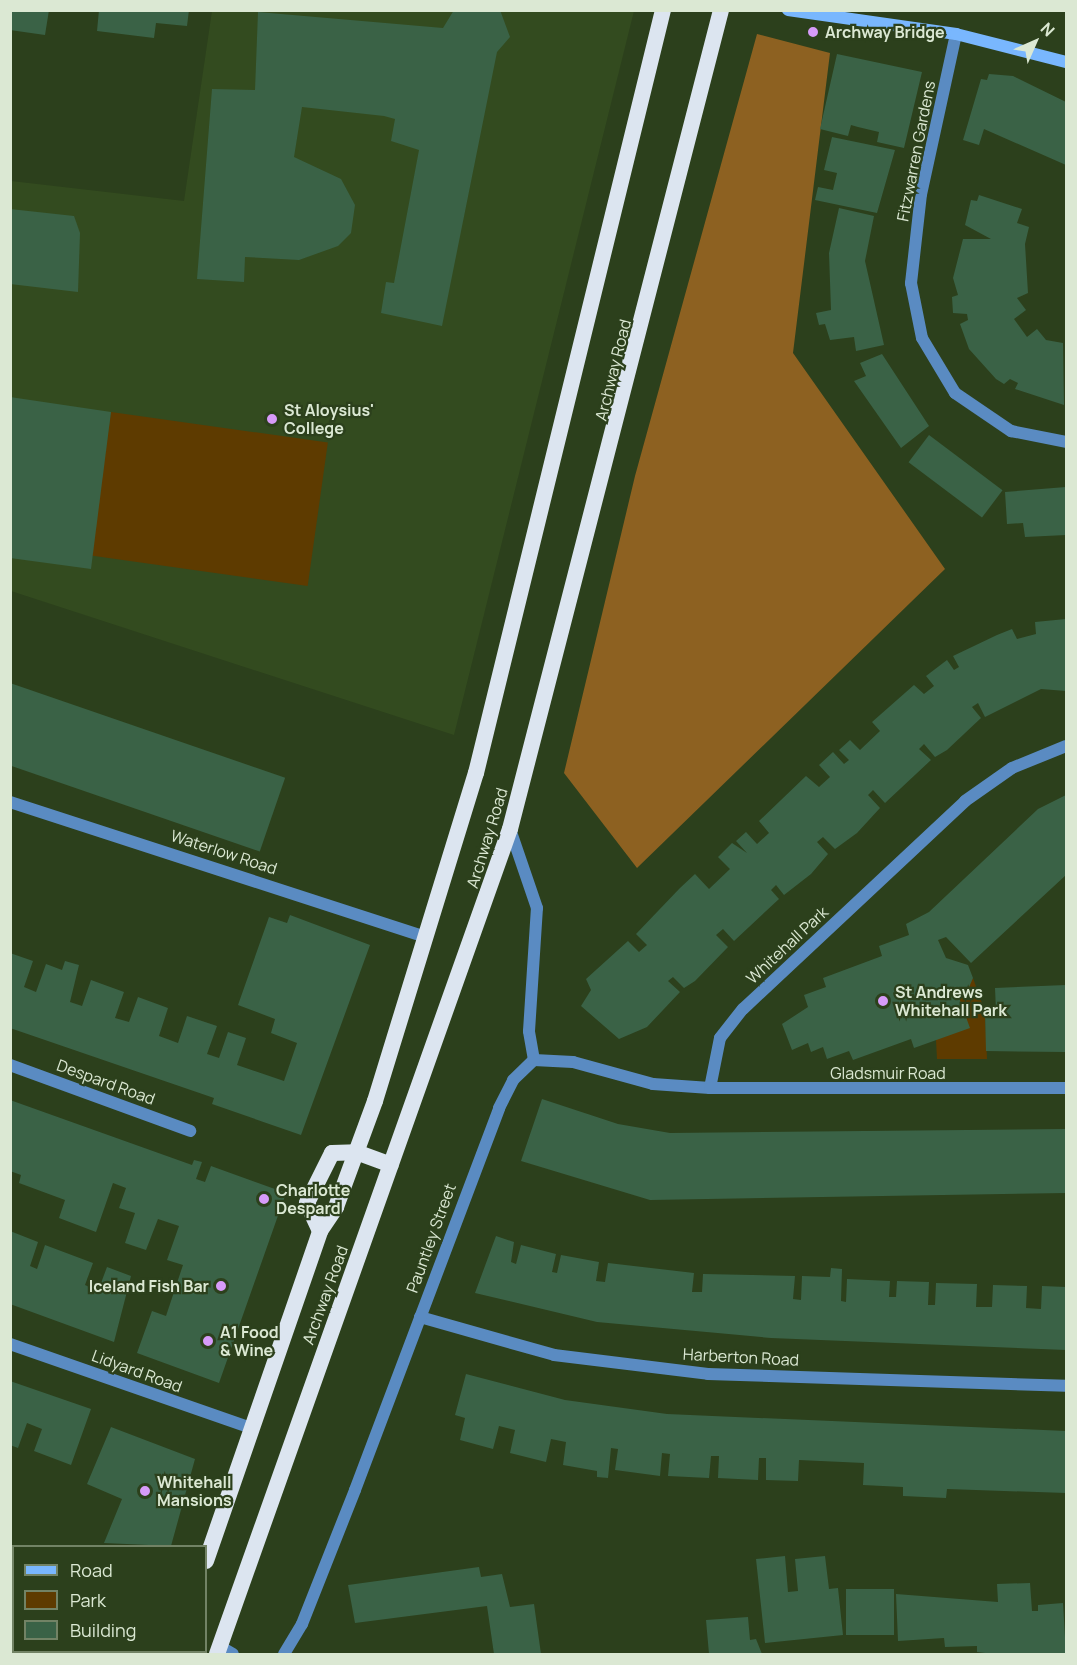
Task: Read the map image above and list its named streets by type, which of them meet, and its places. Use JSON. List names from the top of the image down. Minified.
{"streets":{"highway":["Archway Road"],"street":["Fitzwarren Gardens","Waterlow Road","Whitehall Park","Gladsmuir Road","Despard Road","Pauntley Street","Harberton Road","Lidyard Road"]},"crossings":[["Archway Road","Waterlow Road"],["Archway Road","Lidyard Road"],["Whitehall Park","Gladsmuir Road"],["Pauntley Street","Harberton Road"]],"places":["Archway Bridge","St Aloysius' College","St Andrews Whitehall Park","Charlotte Despard","Iceland Fish Bar","A1 Food & Wine","Whitehall Mansions"],"legend":["Road","Park","Building"],"north":"top right"}
